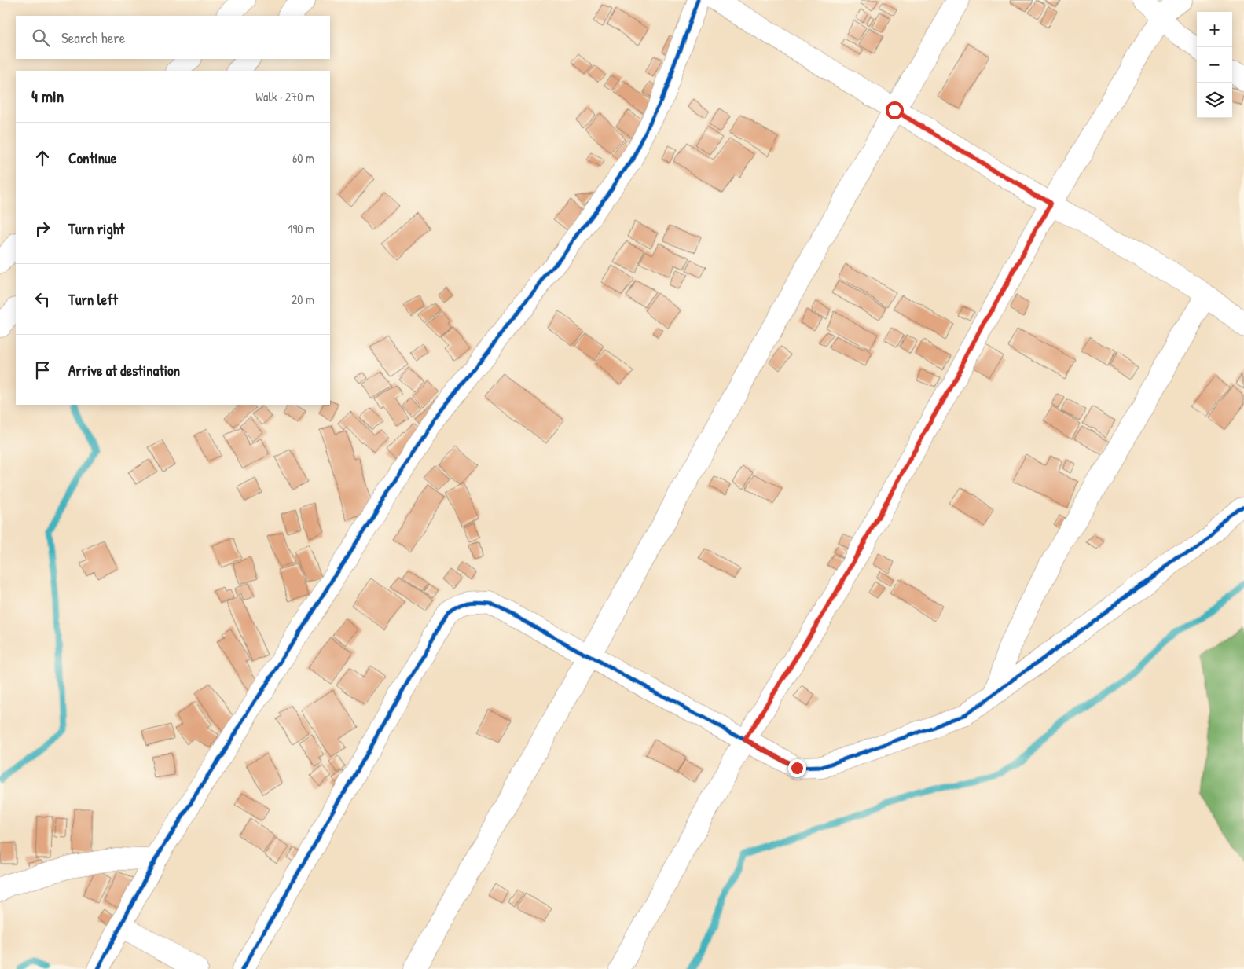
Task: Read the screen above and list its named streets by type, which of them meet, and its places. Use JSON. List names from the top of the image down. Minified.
{"page":{"map_buttons":["+","−"],"search":"Search here","heading":["4 min","Walk · 270 m"],"list":[["Continue","60 m"],["Turn right","190 m"],["Turn left","20 m"],"Arrive at destination"]}}
